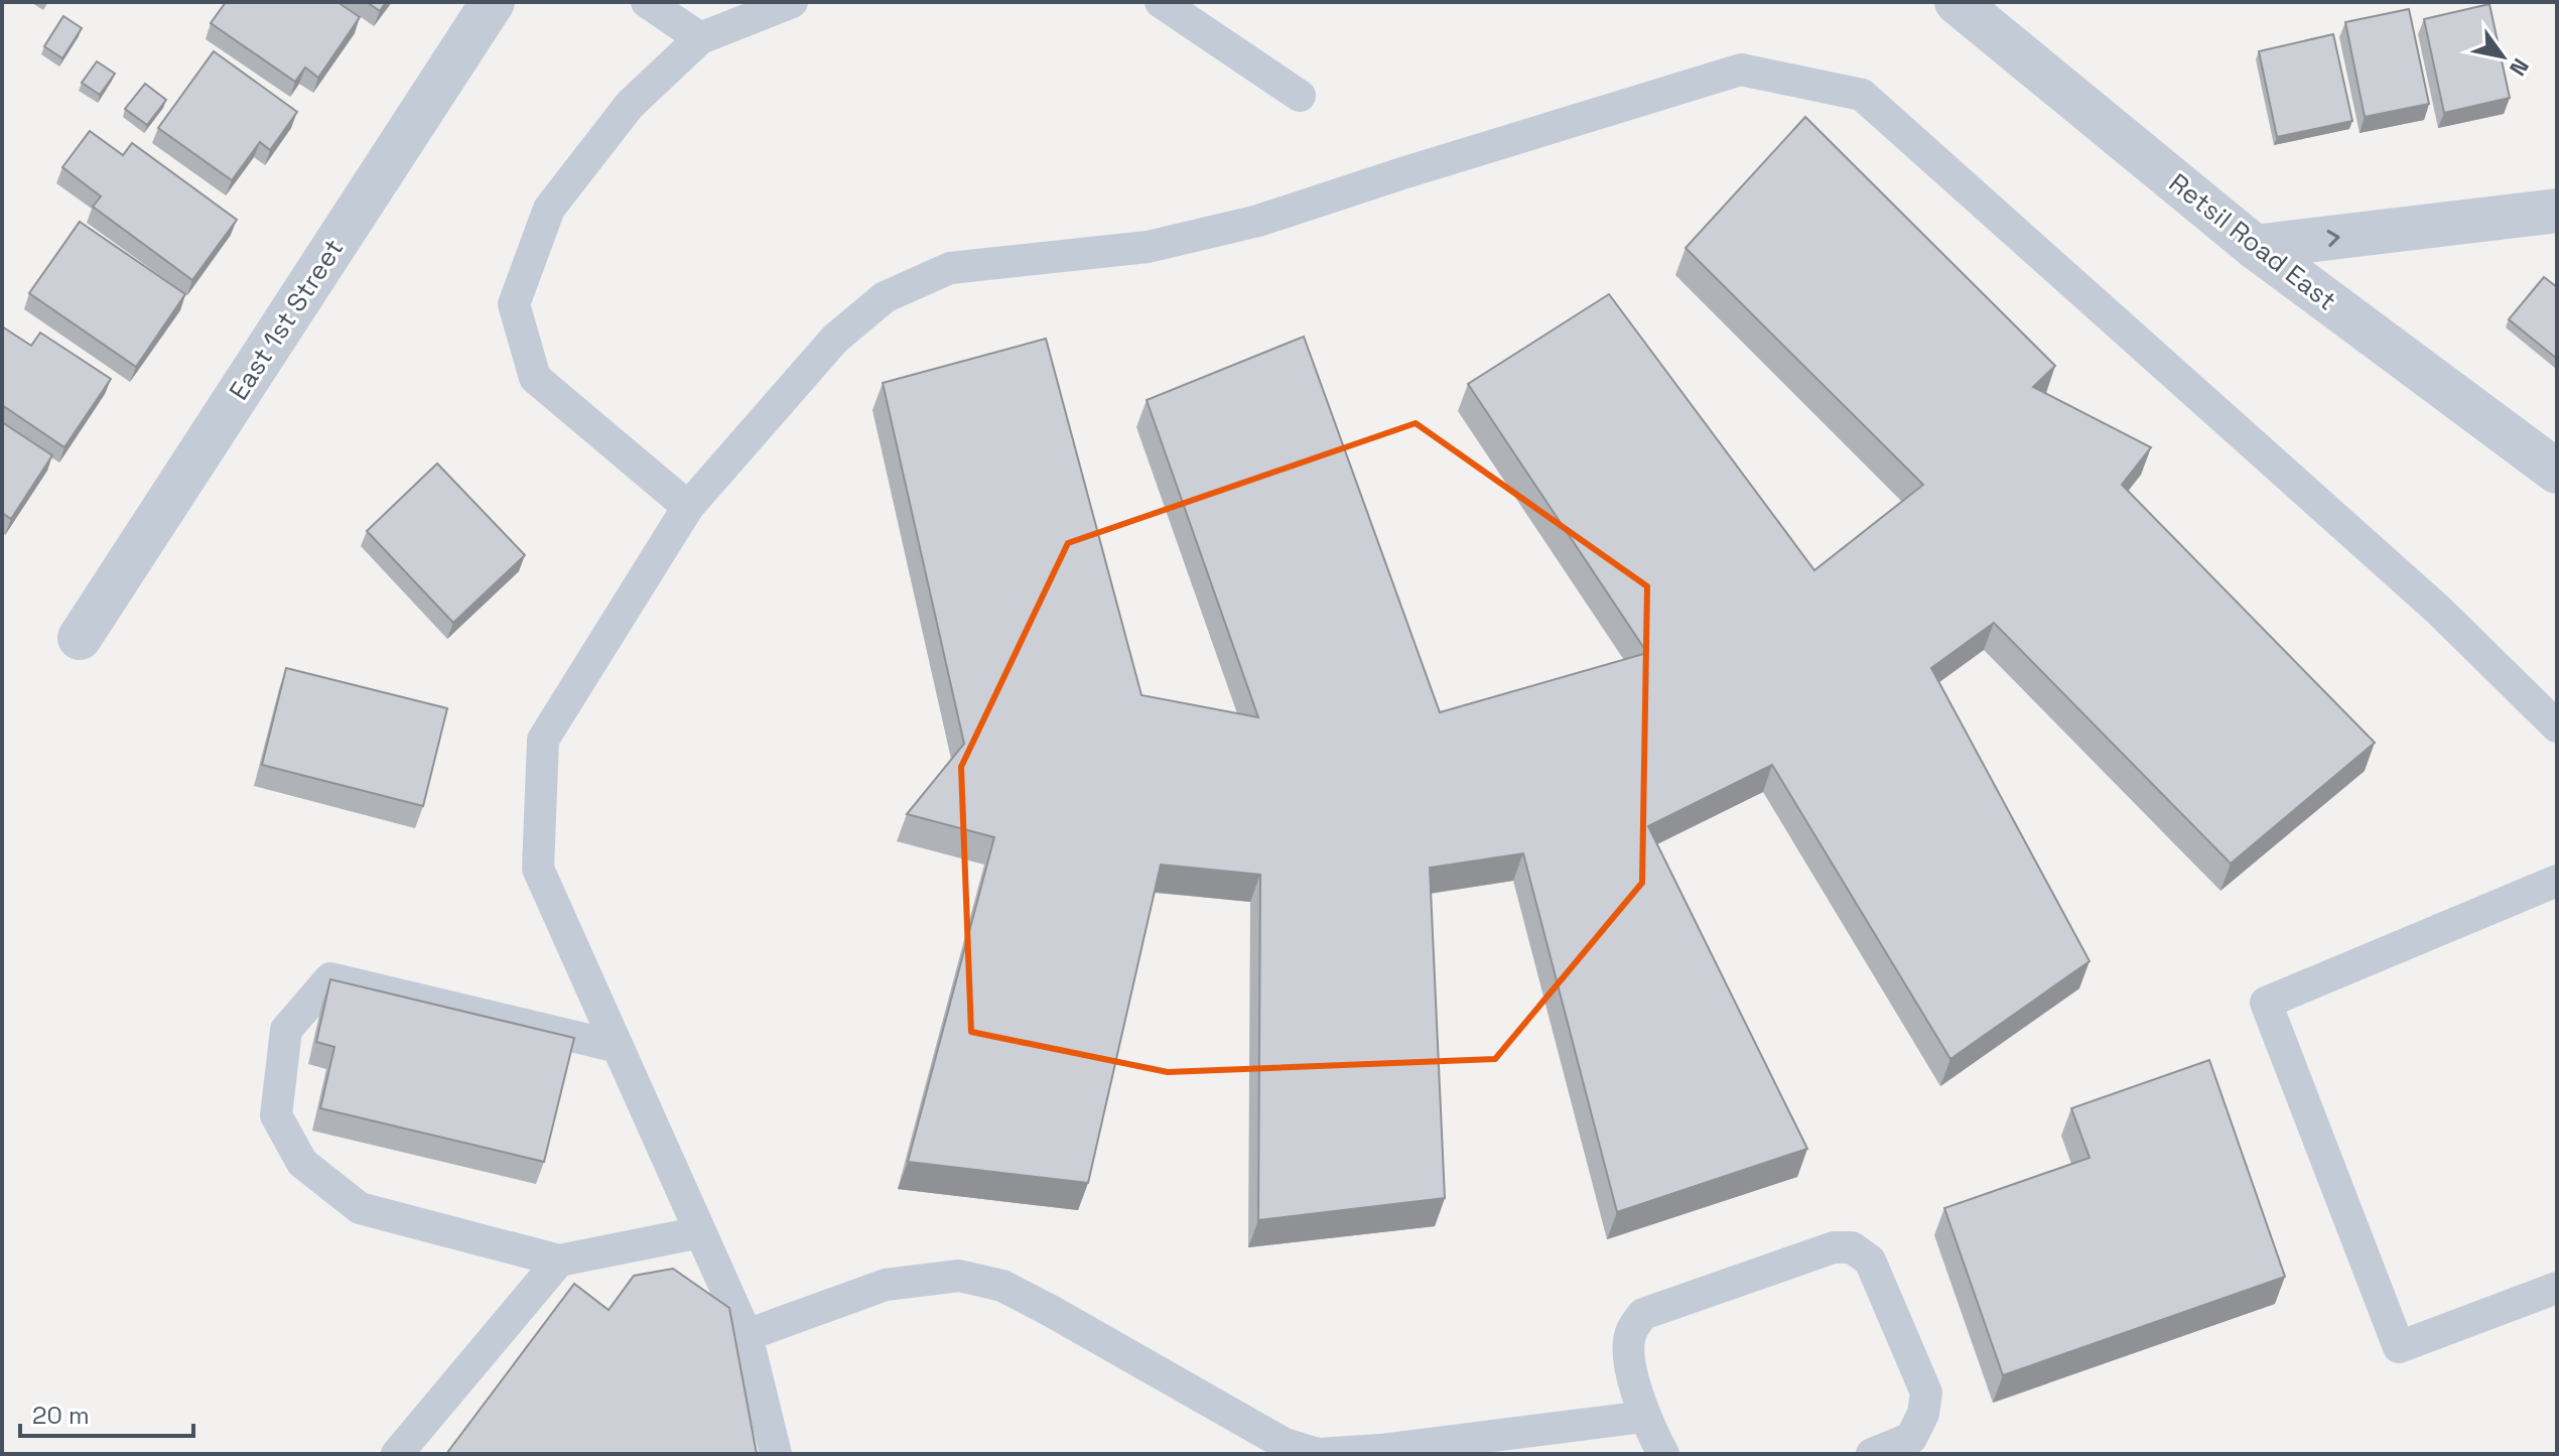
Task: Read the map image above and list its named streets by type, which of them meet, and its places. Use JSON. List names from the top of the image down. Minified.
{"streets":{"street":["Retsil Road East","East 1st Street"]},"scale_bar":"20 m","north":"bottom right"}
